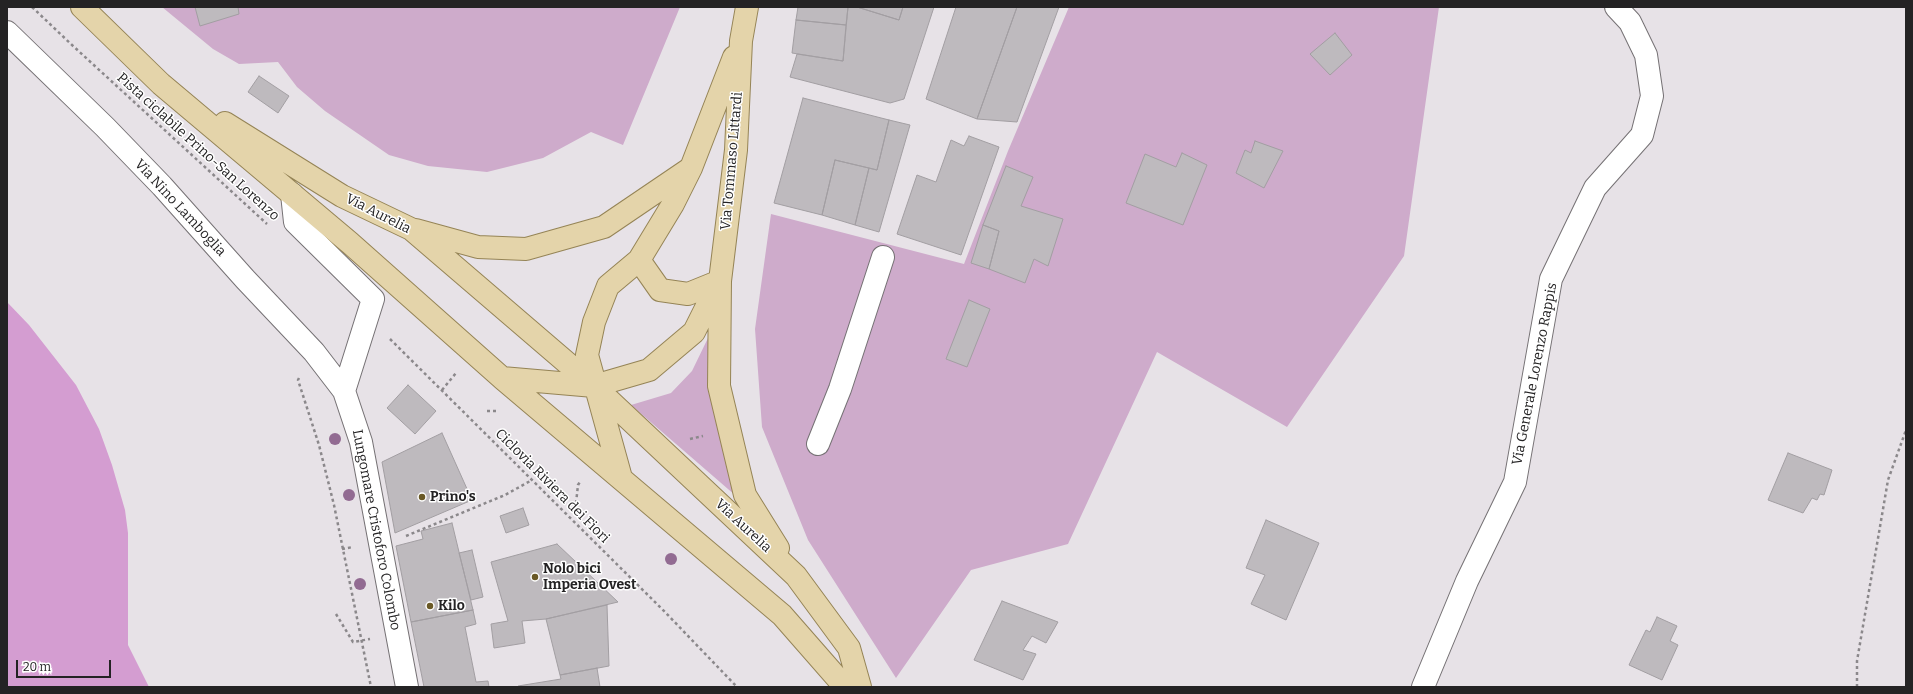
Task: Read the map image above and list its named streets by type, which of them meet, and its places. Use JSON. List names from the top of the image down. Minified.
{"streets":{"main road":["Via Tommaso Littardi","Via Aurelia"],"street":["Via Nino Lamboglia","Via Generale Lorenzo Rappis","Lungomare Cristoforo Colombo"],"path":["Pista ciclabile Prino-San Lorenzo","Ciclovia Riviera dei Fiori"]},"crossings":[["Via Tommaso Littardi","Via Aurelia"],["Via Nino Lamboglia","Lungomare Cristoforo Colombo"]],"places":["Prino's","Nolo bici Imperia Ovest","Kilo"],"scale_bar":"20 m"}
